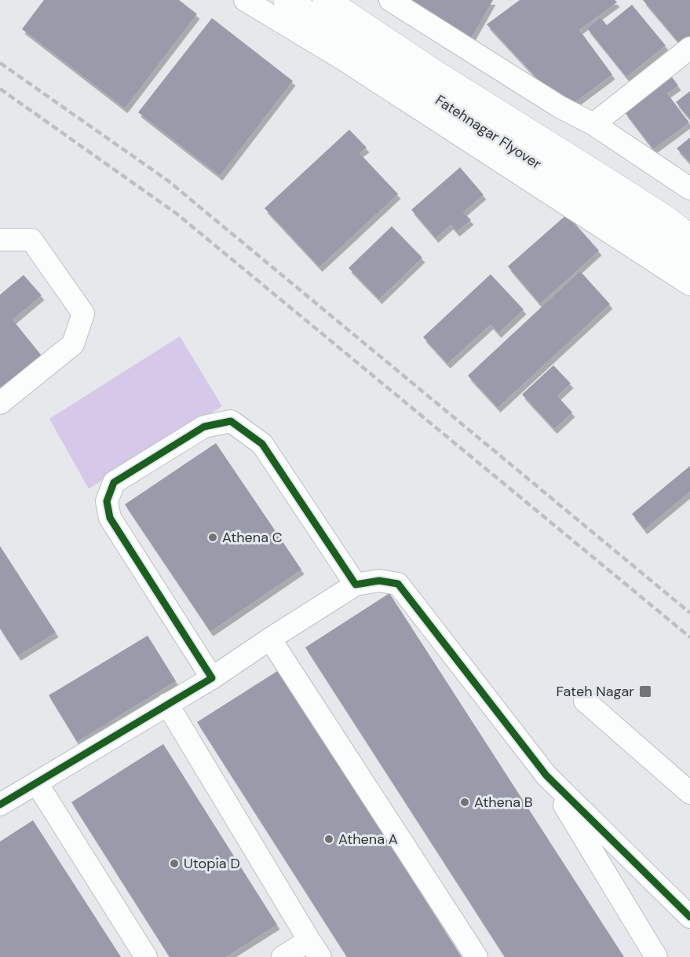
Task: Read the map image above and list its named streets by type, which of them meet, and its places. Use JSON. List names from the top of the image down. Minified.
{"streets":{"main road":["Fatehnagar Flyover"]},"places":{"other":["Athena C","Athena B","Athena A","Utopia D"],"transit":["Fateh Nagar"]}}
